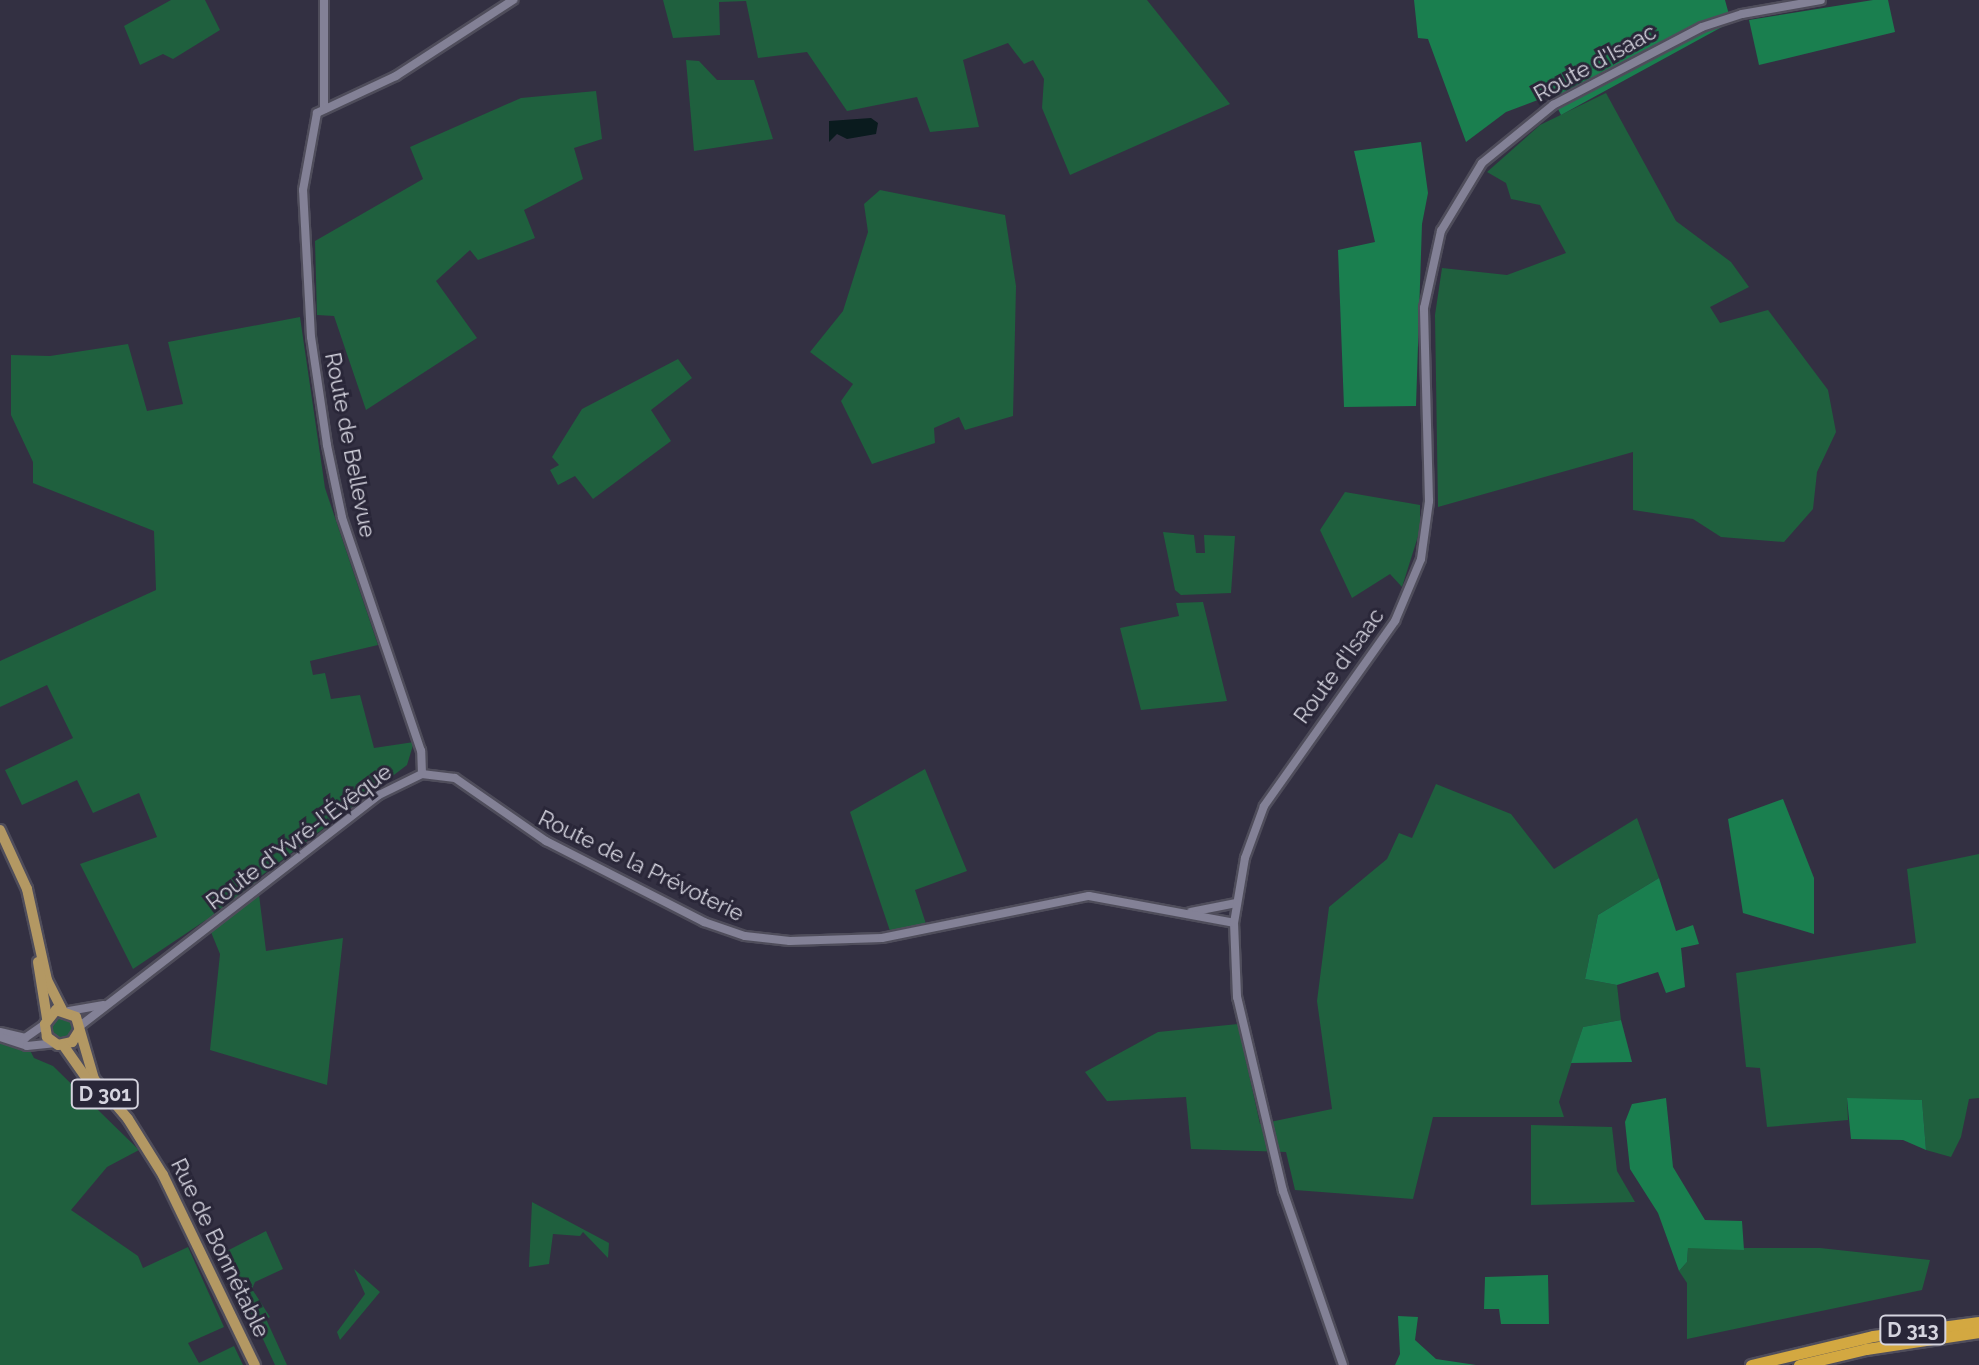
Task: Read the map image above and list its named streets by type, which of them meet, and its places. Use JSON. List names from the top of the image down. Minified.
{"streets":{"highway":["D 313"],"main road":["D 301","Rue de Bonnétable"],"street":["Route d'Isaac","Route de Bellevue","Route d'Yvré-l'Évêque","Route de la Prévoterie"]},"crossings":[["Route d'Isaac","Route de la Prévoterie"],["Route de Bellevue","Route d'Yvré-l'Évêque"],["Route de Bellevue","Route de la Prévoterie"],["Route d'Yvré-l'Évêque","Route de la Prévoterie"],["Route d'Yvré-l'Évêque","D 301"],["D 301","Rue de Bonnétable"]]}
